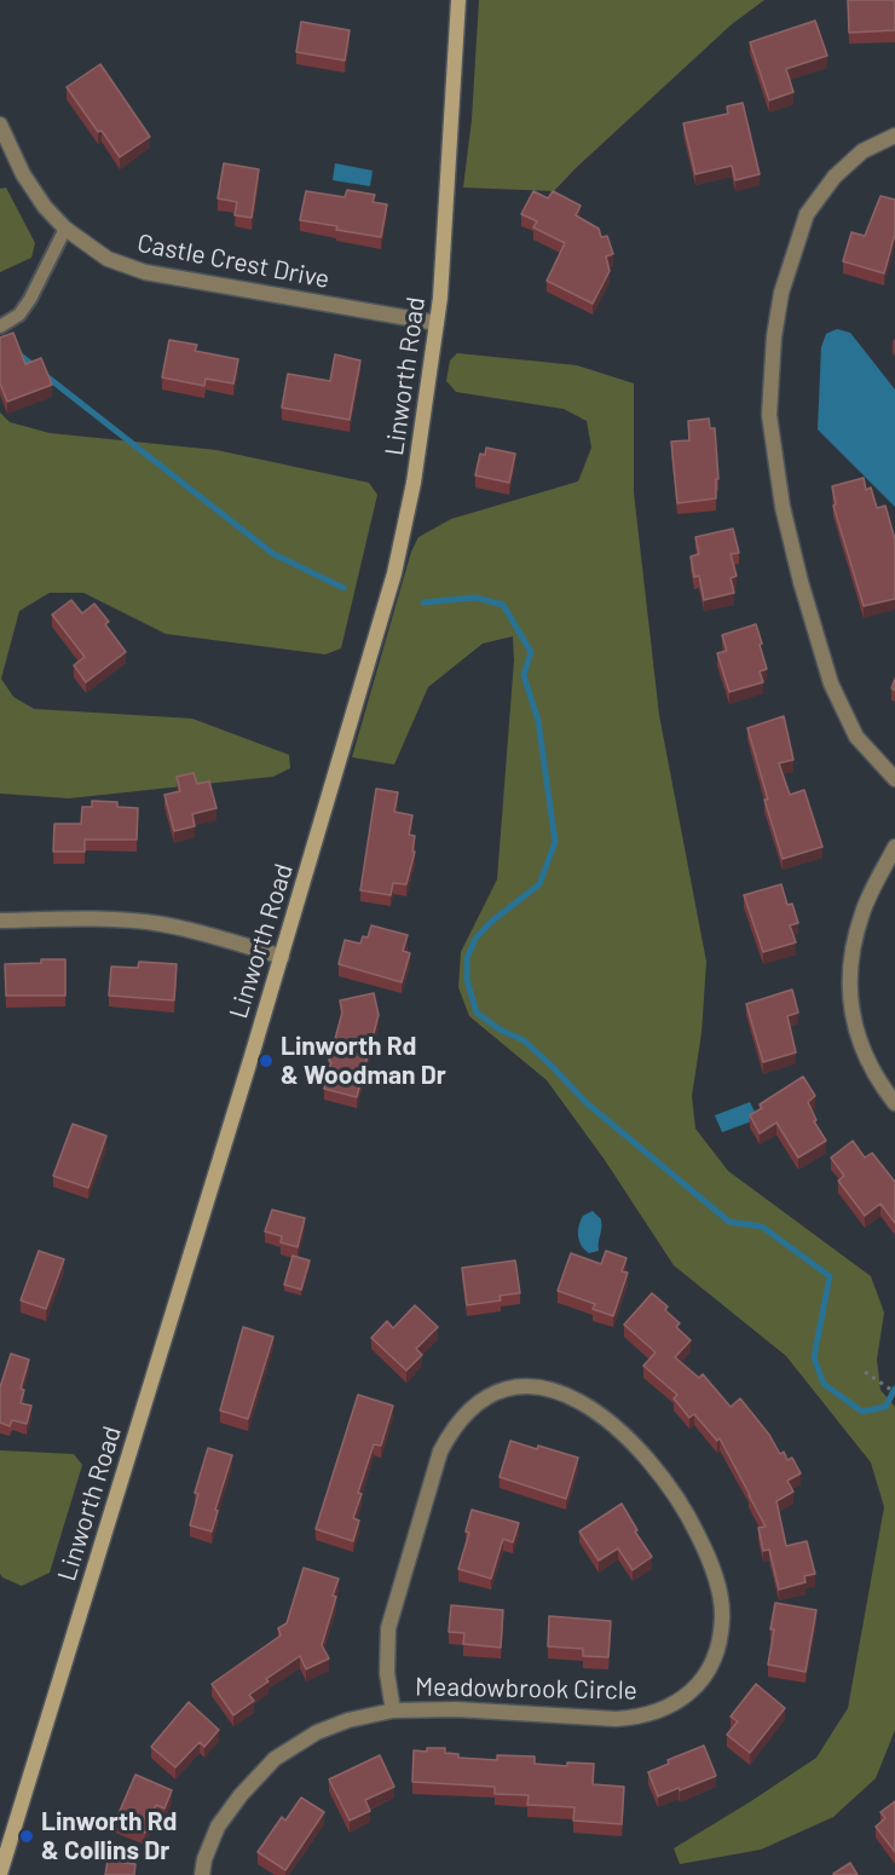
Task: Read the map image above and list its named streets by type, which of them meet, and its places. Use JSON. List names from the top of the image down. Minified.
{"streets":{"main road":["Linworth Road"],"street":["Castle Crest Drive","Meadowbrook Circle"]},"crossings":[["Castle Crest Drive","Linworth Road"]],"places":["Linworth Rd & Woodman Dr","Linworth Rd & Collins Dr"]}
